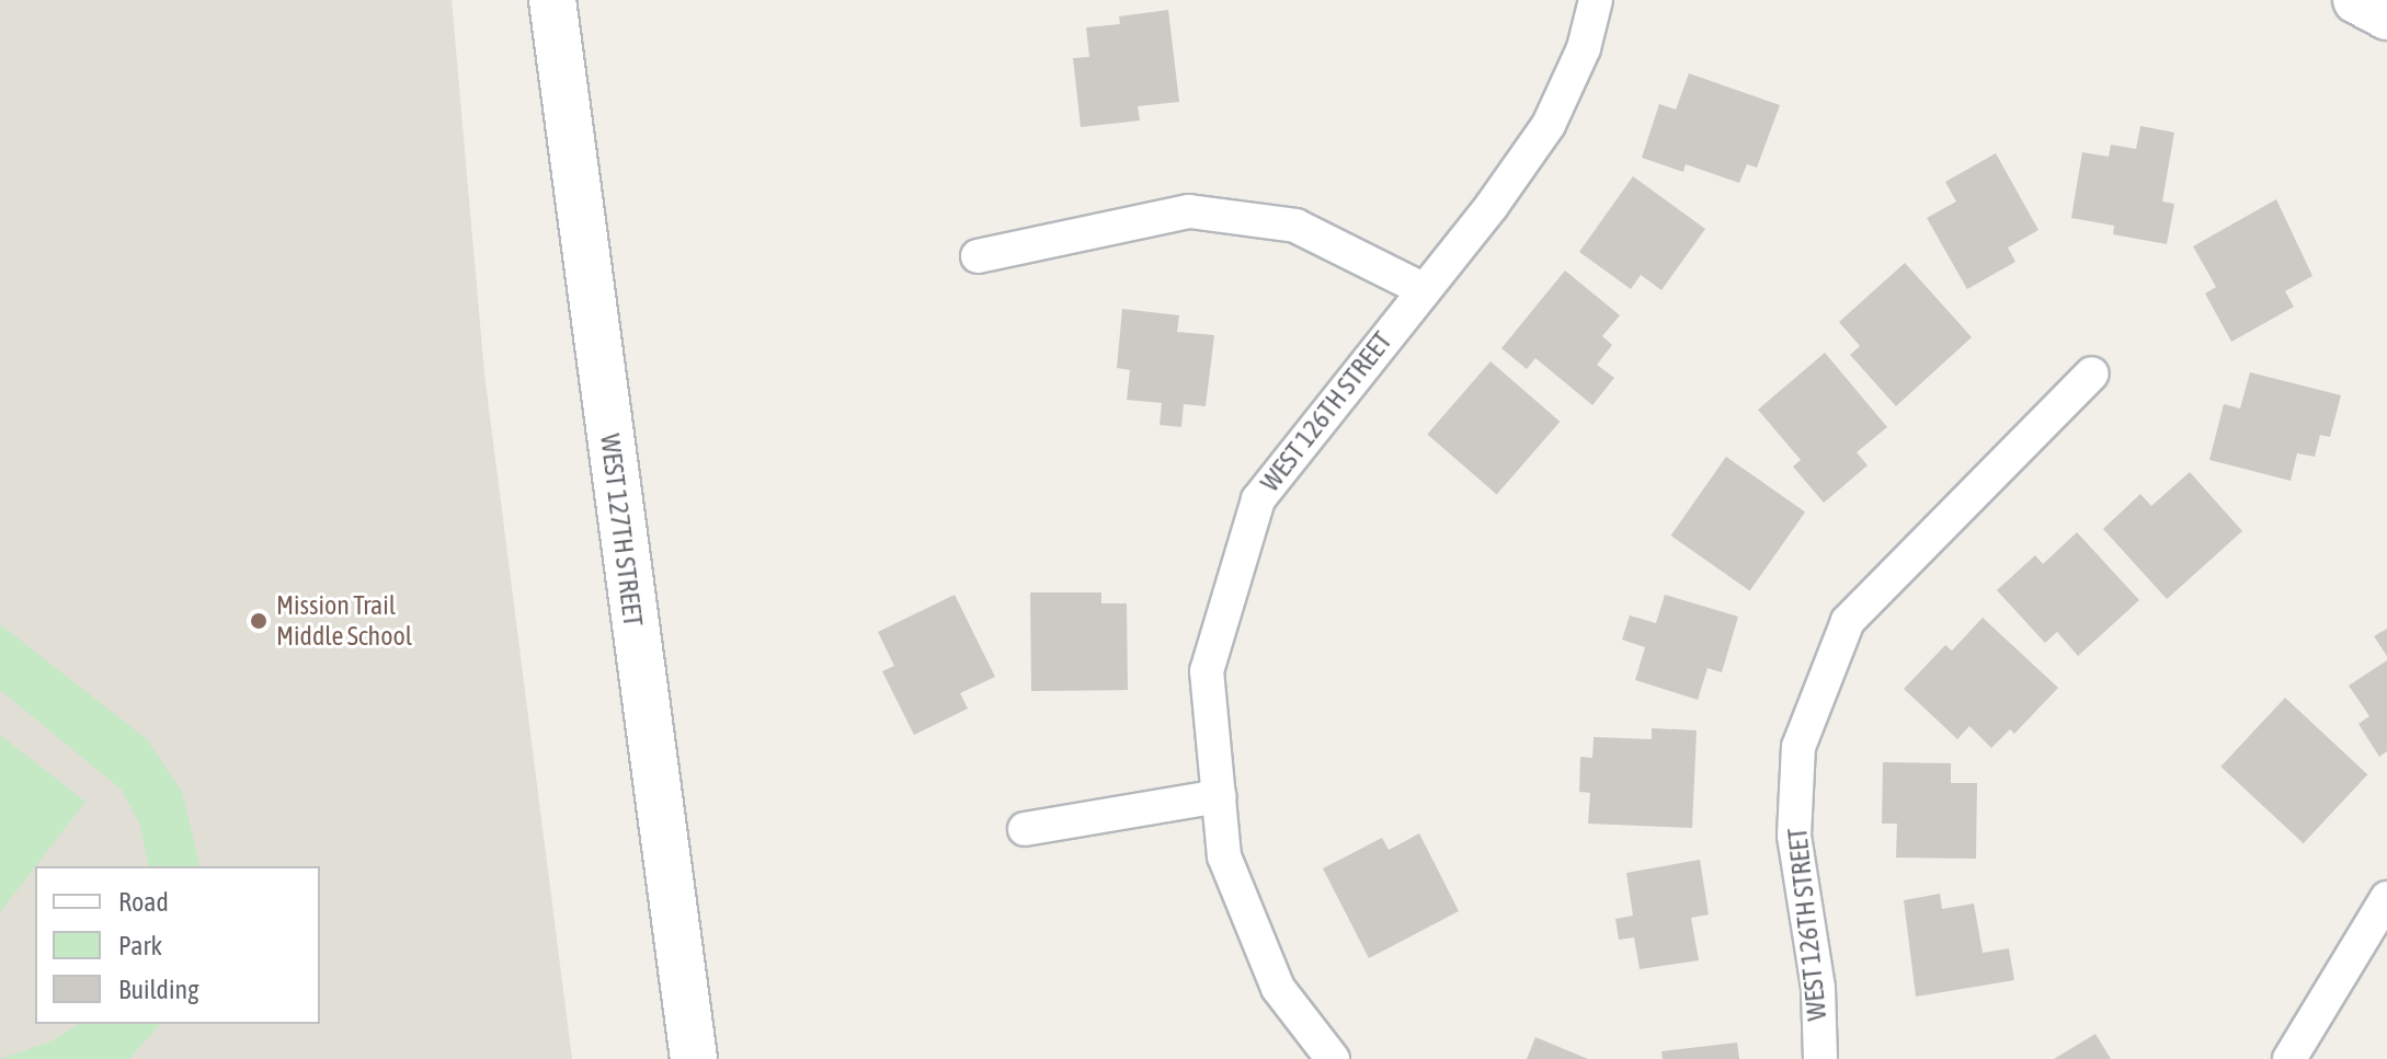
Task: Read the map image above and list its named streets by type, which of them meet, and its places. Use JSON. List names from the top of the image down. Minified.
{"streets":{"street":["WEST 126TH STREET","WEST 127TH STREET"]},"places":["Mission Trail Middle School"],"legend":["Road","Park","Building"]}
